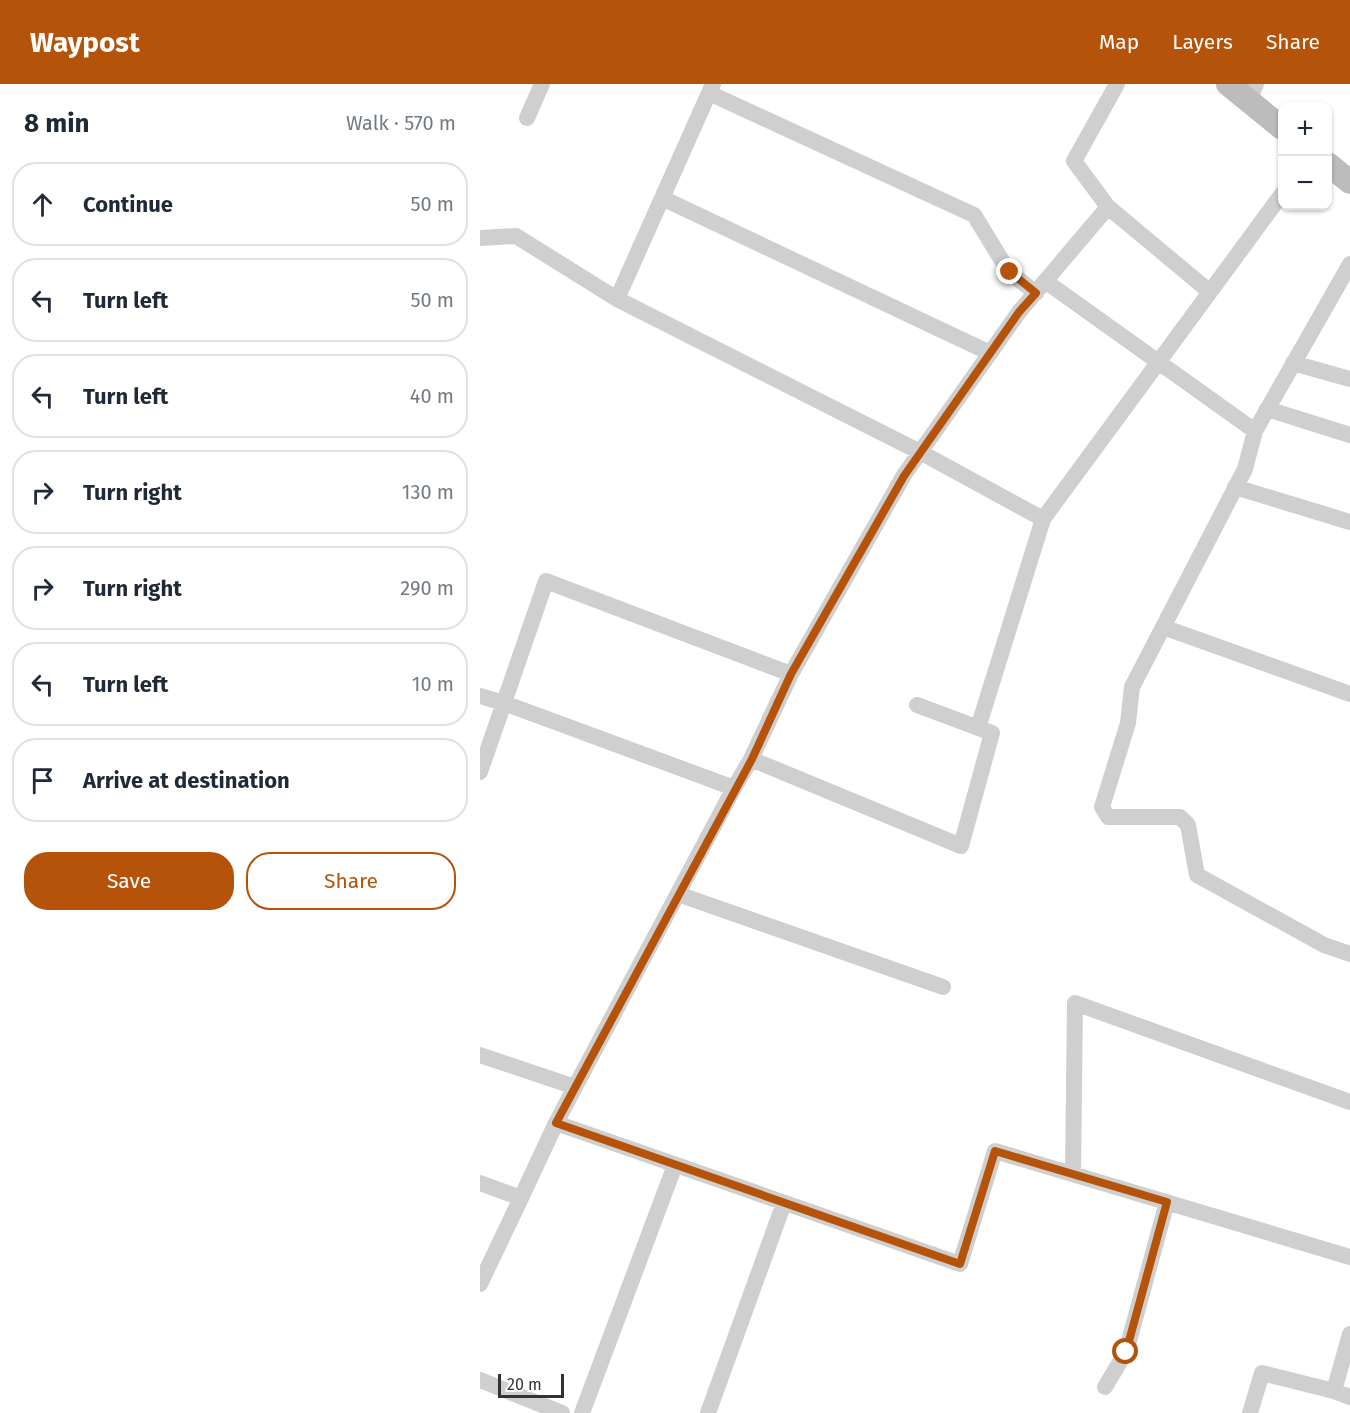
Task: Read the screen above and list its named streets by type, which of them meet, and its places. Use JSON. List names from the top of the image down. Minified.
{"scale_bar":"20 m","page":{"header":"Waypost","nav":["Map","Layers","Share"],"heading":["8 min","Walk · 570 m"],"map_buttons":["+","−"],"list":[["Continue","50 m"],["Turn left","50 m"],["Turn left","40 m"],["Turn right","130 m"],["Turn right","290 m"],["Turn left","10 m"],"Arrive at destination"],"buttons":["Save","Share"],"scale":"20 m"}}
